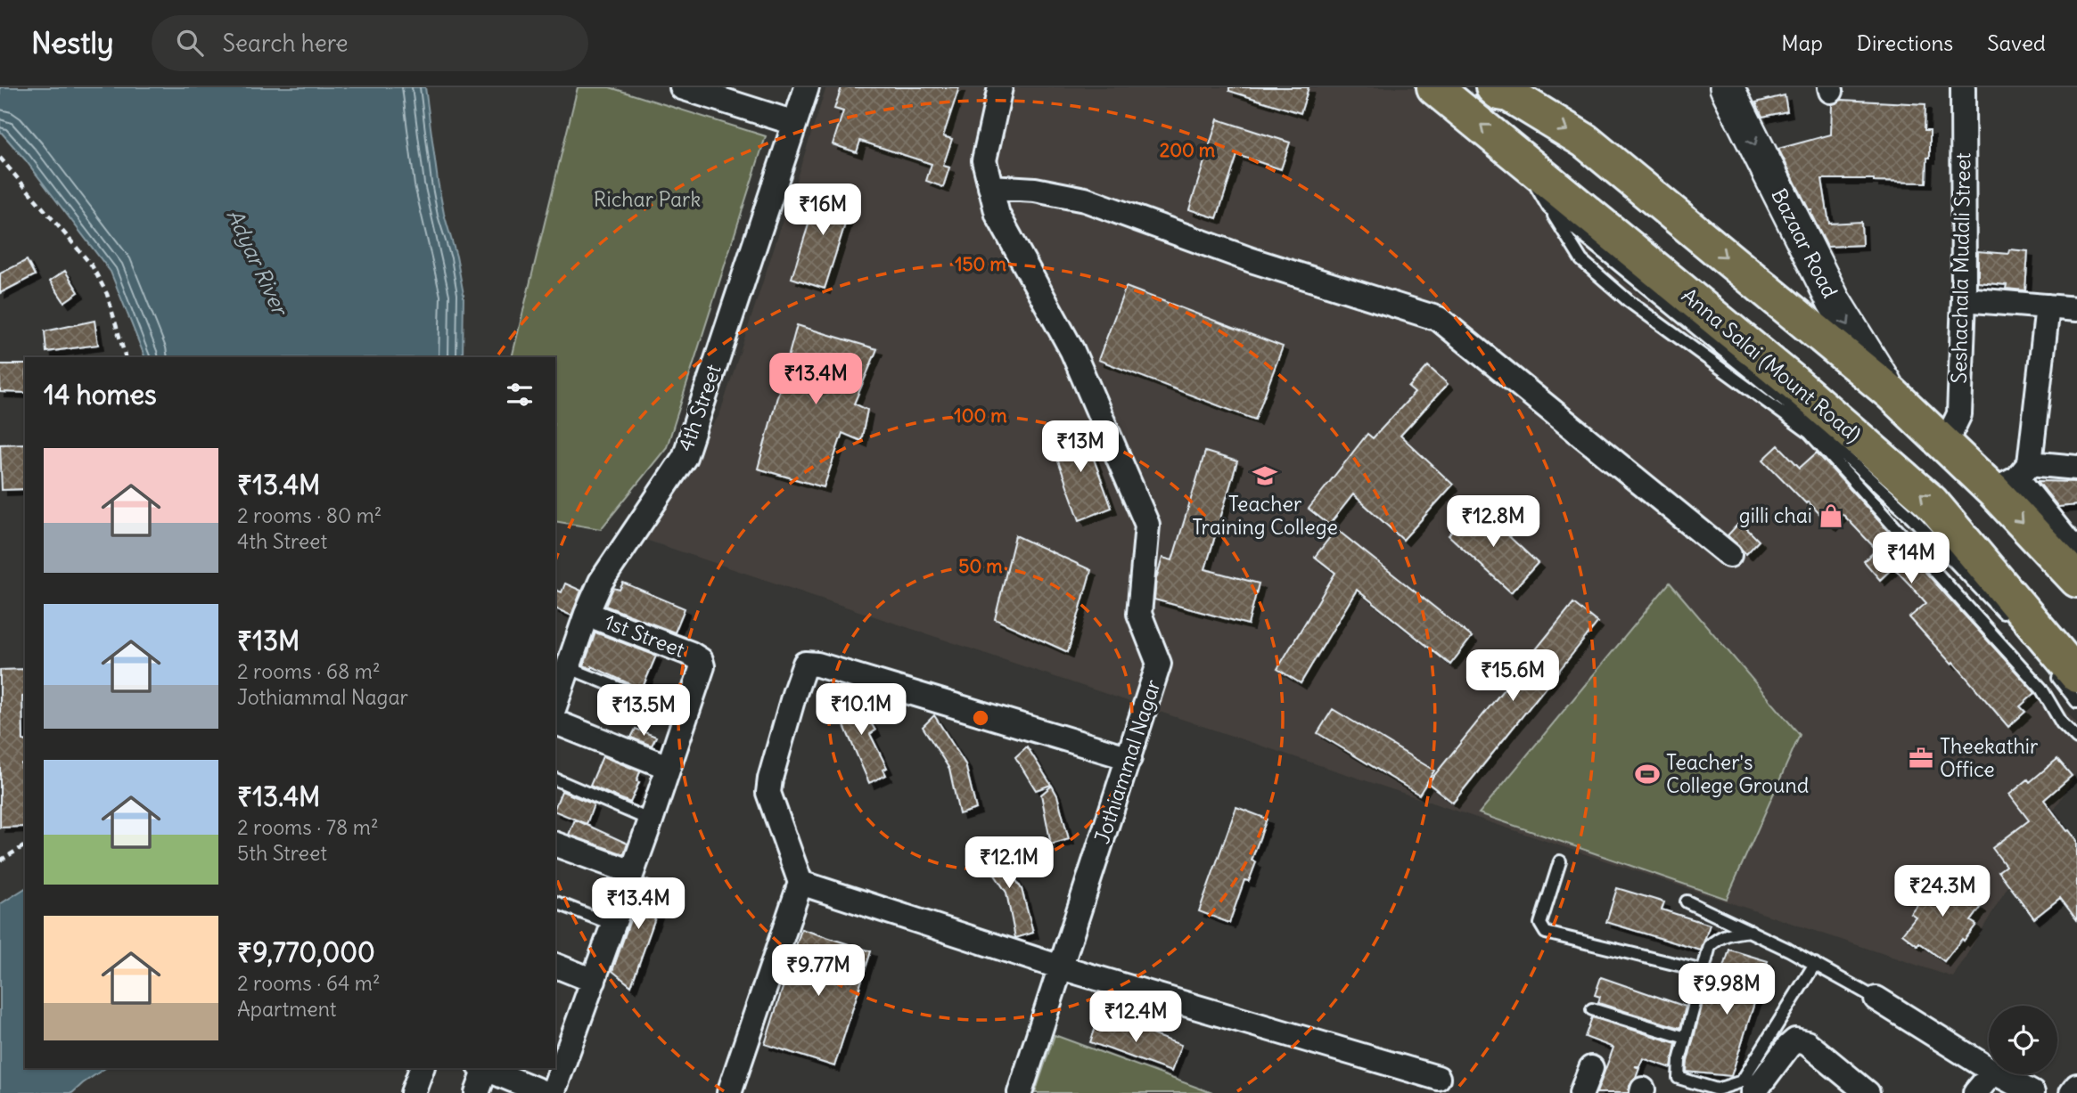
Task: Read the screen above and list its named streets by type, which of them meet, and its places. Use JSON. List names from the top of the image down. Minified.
{"streets":{"main road":["Anna Salai (Mount Road)"],"street":["Bazaar Road","Seshachala Mudali Street","4th Street","1st Street","Jothiammal Nagar"]},"crossings":[["4th Street","1st Street"]],"one_way":["Bazaar Road"],"water":["Adyar River"],"parks":["Richar Park"],"places":{"school or university":["Teacher Training College"],"shop":["gilli chai"],"office":["Theekathir Office"],"sports":["Teacher's College Ground"]},"page":{"header":"Nestly","search":"Search here","nav":["Map","Directions","Saved"],"price":["₹16M","₹13.4M","₹13M","₹12.8M","₹14M","₹15.6M","₹10.1M","₹13.5M","₹12.1M","₹24.3M","₹13.4M","₹9.77M","₹9.98M","₹12.4M"],"heading":"14 homes","list":[{"name":"₹13.4M","note":"2 rooms · 80 m² · 4th Street"},{"name":"₹13M","note":"2 rooms · 68 m² · Jothiammal Nagar"},{"name":"₹13.4M","note":"2 rooms · 78 m² · 5th Street"},{"name":"₹9,770,000","note":"2 rooms · 64 m² · Apartment"}]},"rings":["200 m","150 m","100 m","50 m"]}
